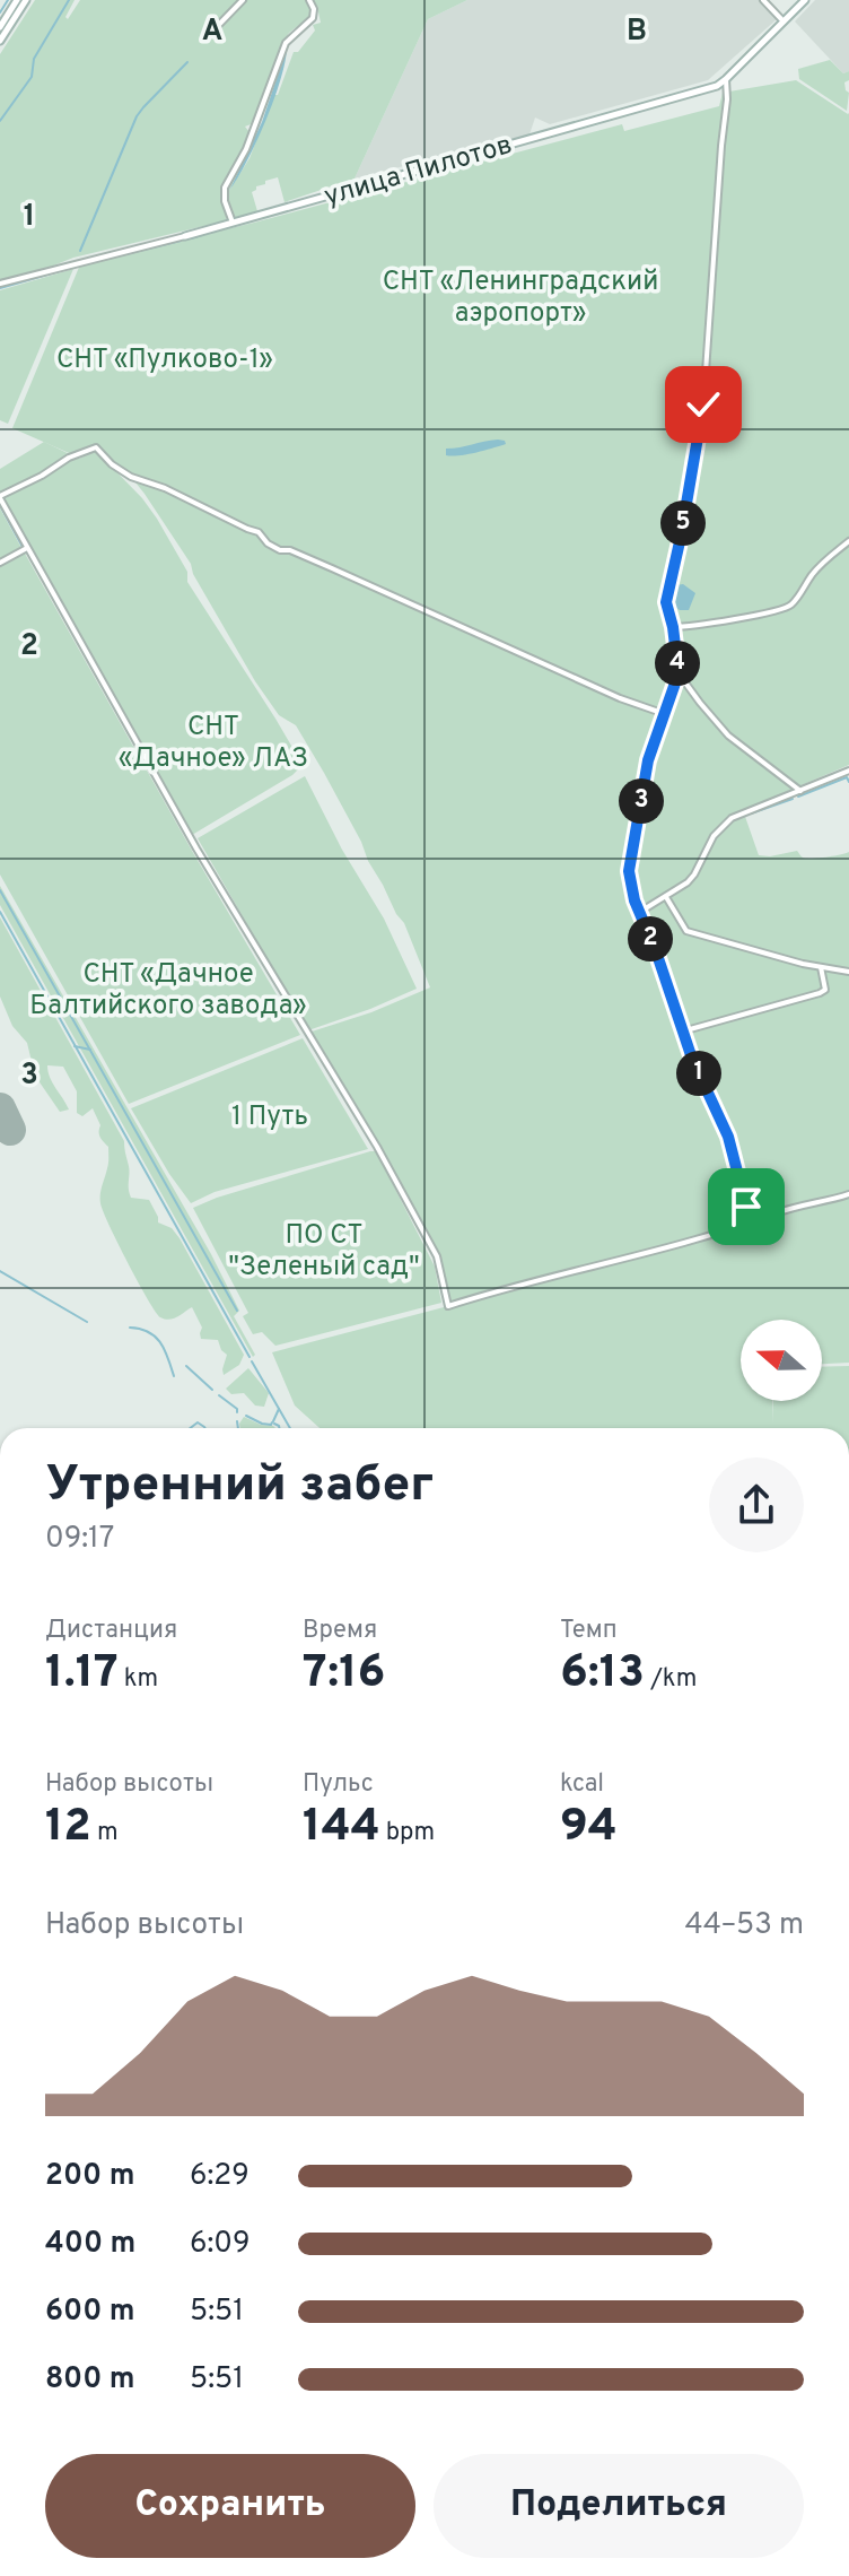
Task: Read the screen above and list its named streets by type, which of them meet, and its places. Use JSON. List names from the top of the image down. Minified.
{"streets":{"street":["улица Пилотов"]},"parks":["СНТ «Ленинградский аэропорт»","СНТ «Пулково-1»","СНТ «Дачное» ЛАЗ","СНТ «Дачное Балтийского завода»","1 Путь","ПО СТ \"Зеленый сад\""],"north":"left","page":{"pins":["5","4","3","2","1"],"heading":["Утренний забег","09:17"],"stats":[["Дистанция","1.17 km"],["Время","7:16"],["Темп","6:13 /km"],["Набор высоты","12 m"],["Пульс","144 bpm"],["kcal","94"]],"chart":["Набор высоты","44–53 m"],"list":[{"name":"200 m","note":"6:29"},{"name":"400 m","note":"6:09"},{"name":"600 m","note":"5:51"},{"name":"800 m","note":"5:51"}],"buttons":["Сохранить","Поделиться"]},"grid":{"columns":["A","B"],"rows":["1","2","3"]}}
